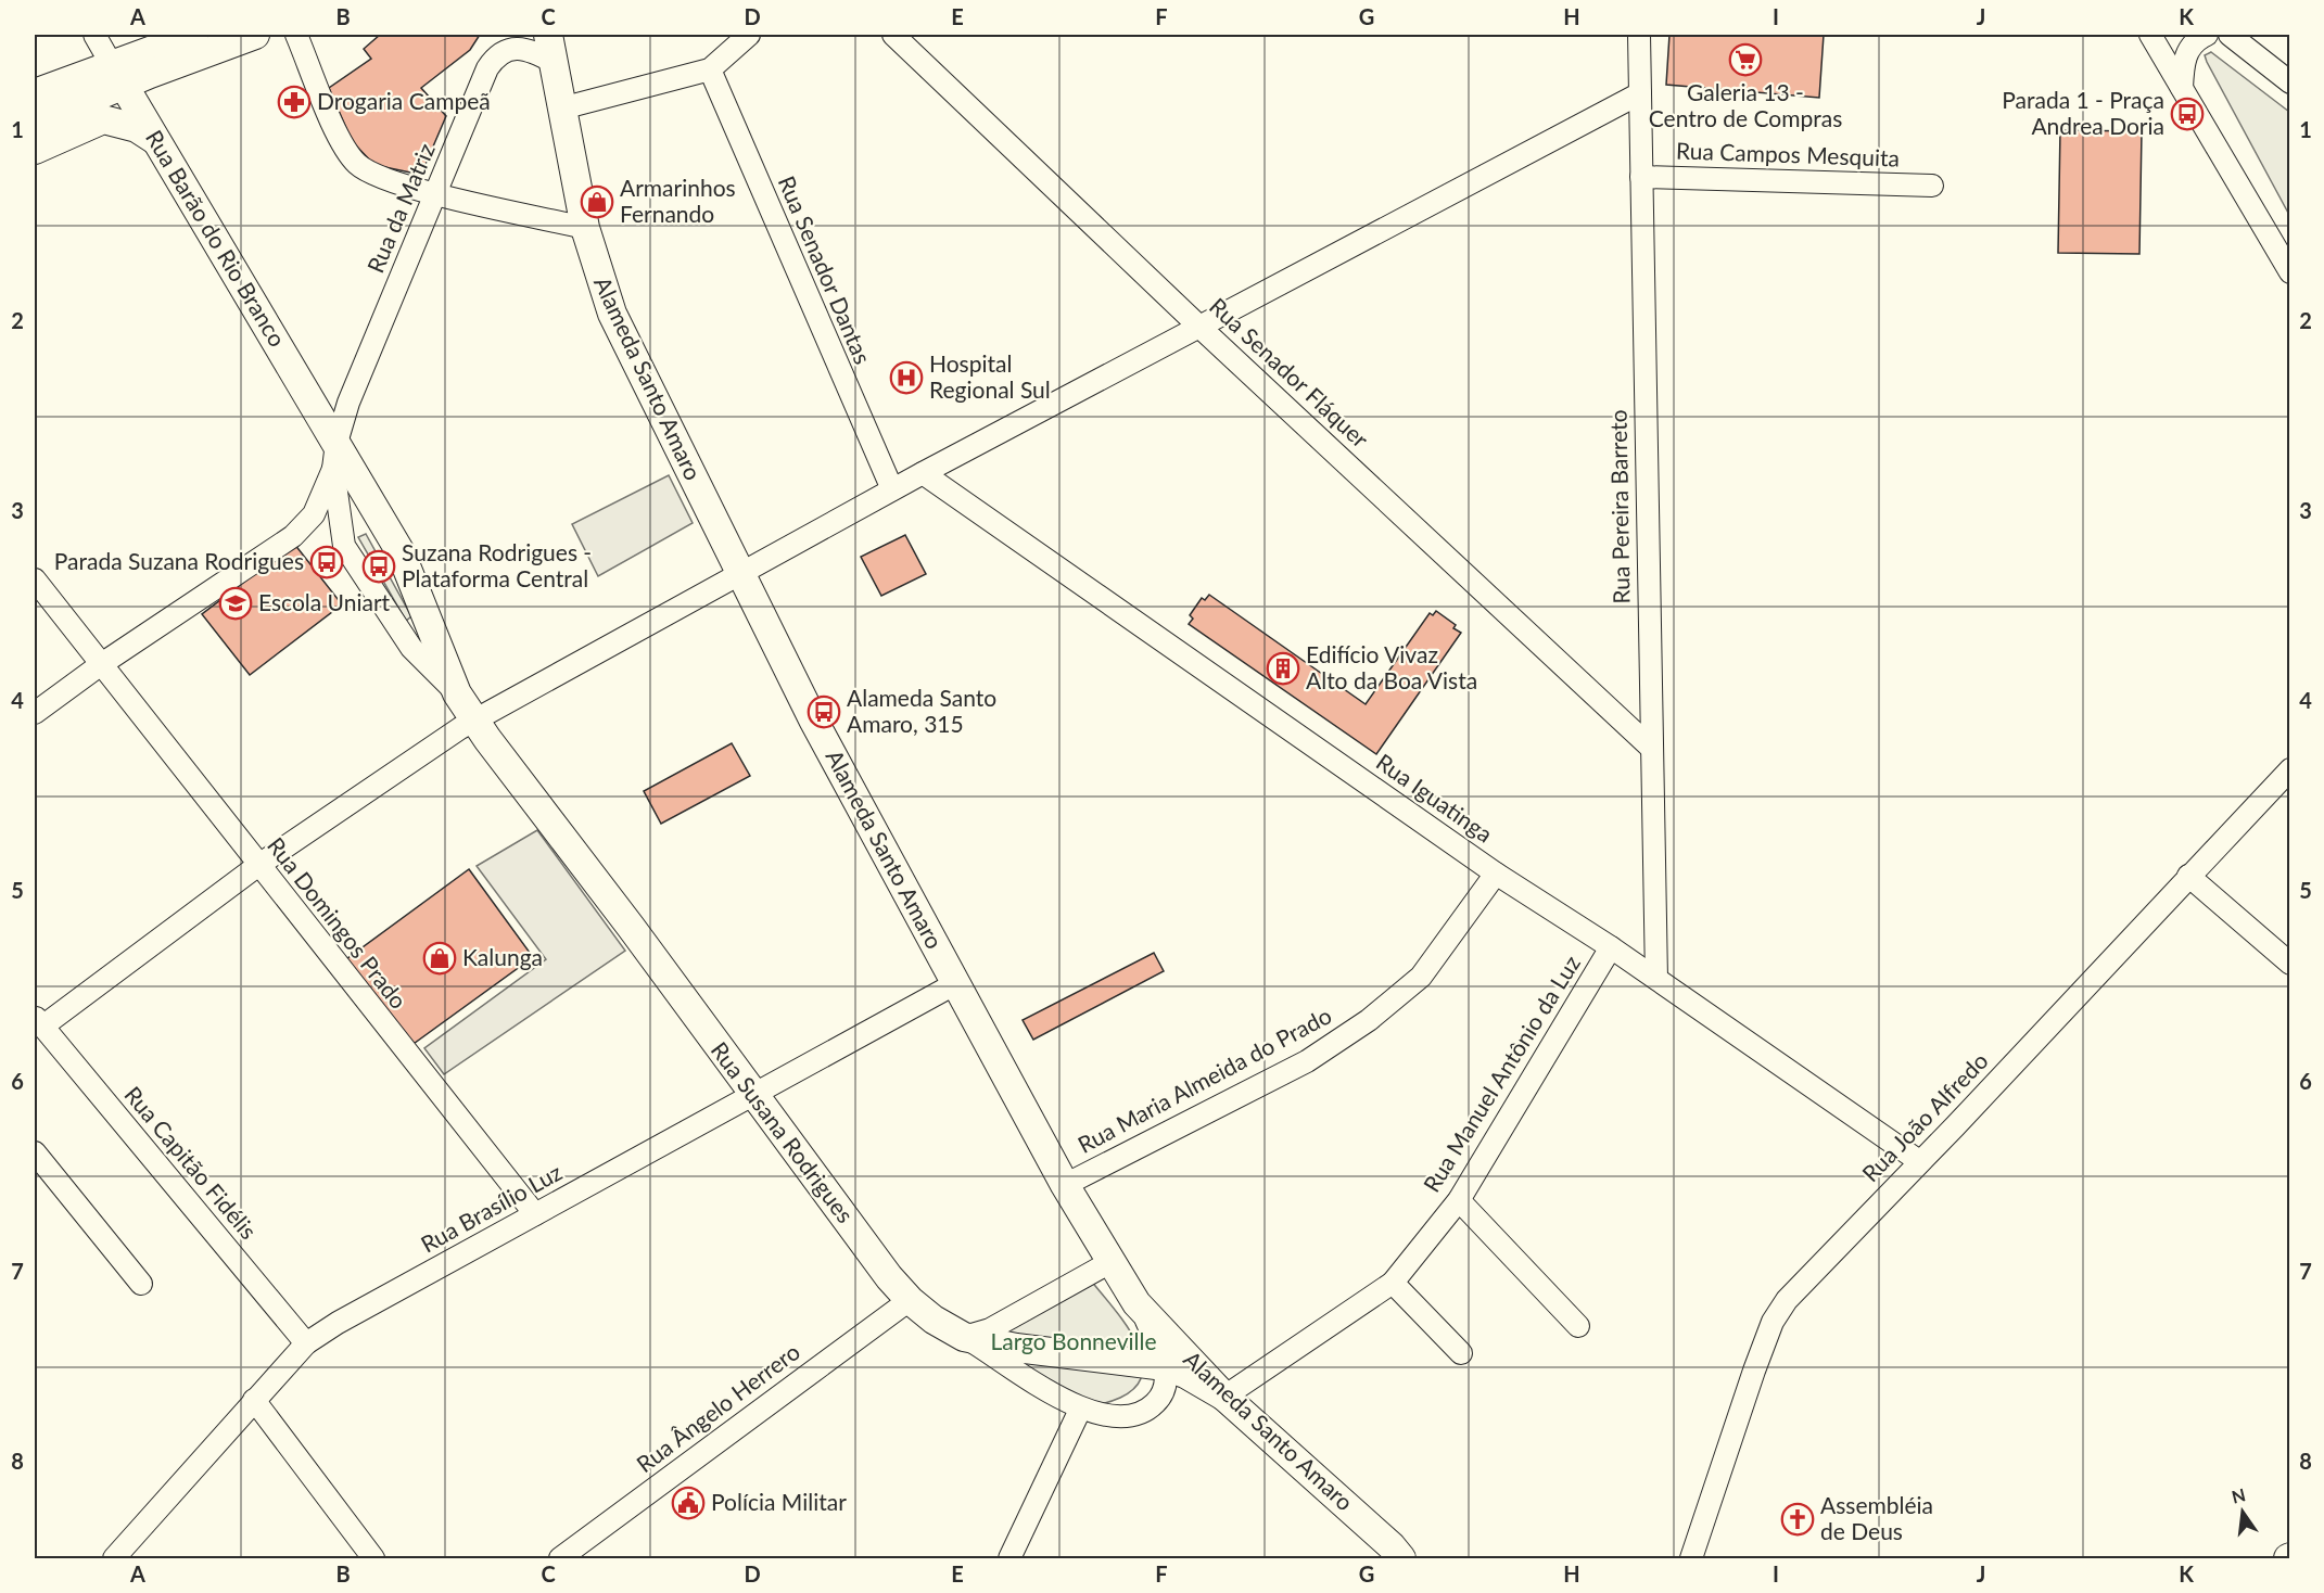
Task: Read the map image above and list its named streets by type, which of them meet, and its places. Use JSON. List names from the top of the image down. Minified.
{"streets":{"main road":["Rua Barão do Rio Branco","Alameda Santo Amaro","Rua Susana Rodrigues"],"street":["Rua Campos Mesquita","Rua da Matriz","Rua Senador Dantas","Rua Senador Fláquer","Rua Pereira Barreto","Rua Iguatinga","Rua Domingos Prado","Rua Manuel Antônio da Luz","Rua Maria Almeida do Prado","Rua João Alfredo","Rua Capitão Fidélis","Rua Brasílio Luz","Rua Ângelo Herrero"]},"crossings":[["Rua Campos Mesquita","Rua Pereira Barreto"],["Rua da Matriz","Rua Barão do Rio Branco"],["Rua da Matriz","Alameda Santo Amaro"],["Rua da Matriz","Rua Domingos Prado"],["Rua da Matriz","Rua Susana Rodrigues"],["Rua Barão do Rio Branco","Rua Susana Rodrigues"],["Rua Senador Fláquer","Rua Pereira Barreto"],["Alameda Santo Amaro","Rua Manuel Antônio da Luz"],["Alameda Santo Amaro","Rua Maria Almeida do Prado"],["Alameda Santo Amaro","Rua Susana Rodrigues"],["Alameda Santo Amaro","Rua Brasílio Luz"],["Rua Pereira Barreto","Rua Iguatinga"],["Rua Iguatinga","Rua Manuel Antônio da Luz"],["Rua Iguatinga","Rua Maria Almeida do Prado"],["Rua Iguatinga","Rua João Alfredo"],["Rua Domingos Prado","Rua Brasílio Luz"],["Rua Manuel Antônio da Luz","Rua Susana Rodrigues"],["Rua Susana Rodrigues","Rua Brasílio Luz"],["Rua Susana Rodrigues","Rua Ângelo Herrero"],["Rua Capitão Fidélis","Rua Brasílio Luz"]],"parks":["Largo Bonneville"],"places":{"supermarket":["Galeria 13 - Centro de Compras"],"pharmacy":["Drogaria Campeã"],"bus stop":["Parada 1 - Praça Andrea Doria","Parada Suzana Rodrigues","Suzana Rodrigues - Plataforma Central","Alameda Santo Amaro, 315"],"shop":["Armarinhos Fernando","Kalunga"],"hospital":["Hospital Regional Sul"],"school or university":["Escola Uniart"],"building":["Edifício Vivaz Alto da Boa Vista"],"public building":["Polícia Militar"],"church":["Assembléia de Deus"]},"north":"top","grid":{"columns":["A","B","C","D","E","F","G","H","I","J","K"],"rows":["1","2","3","4","5","6","7","8"]}}
